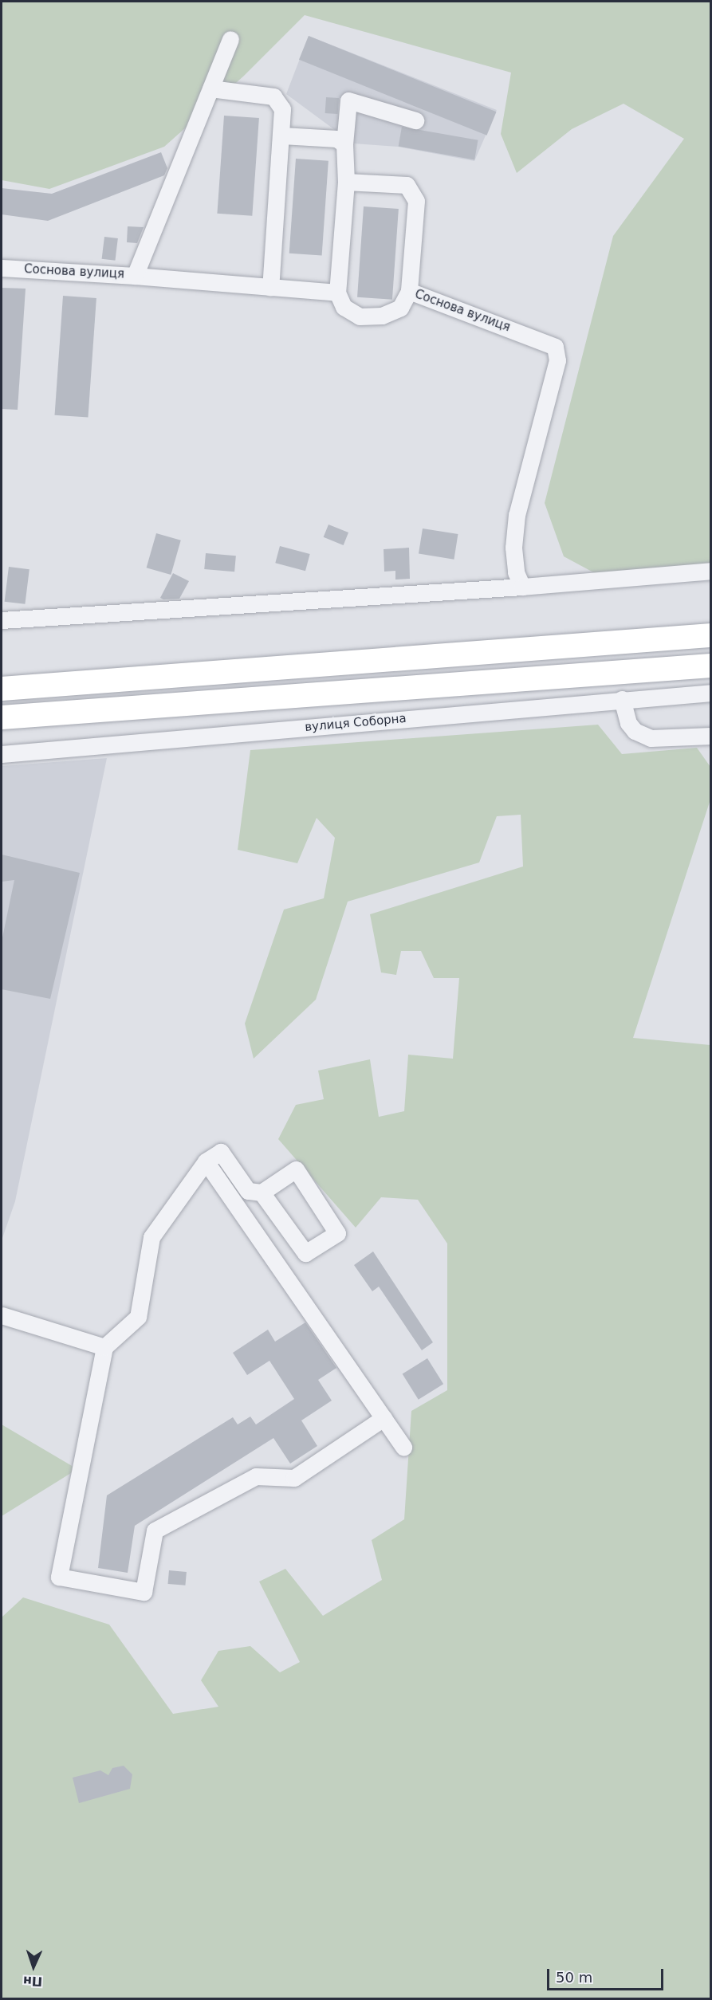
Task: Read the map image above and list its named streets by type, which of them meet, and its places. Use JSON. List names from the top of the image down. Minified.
{"streets":{"street":["Соснова вулиця","вулиця Соборна"]},"scale_bar":"50 m","north":"bottom"}
